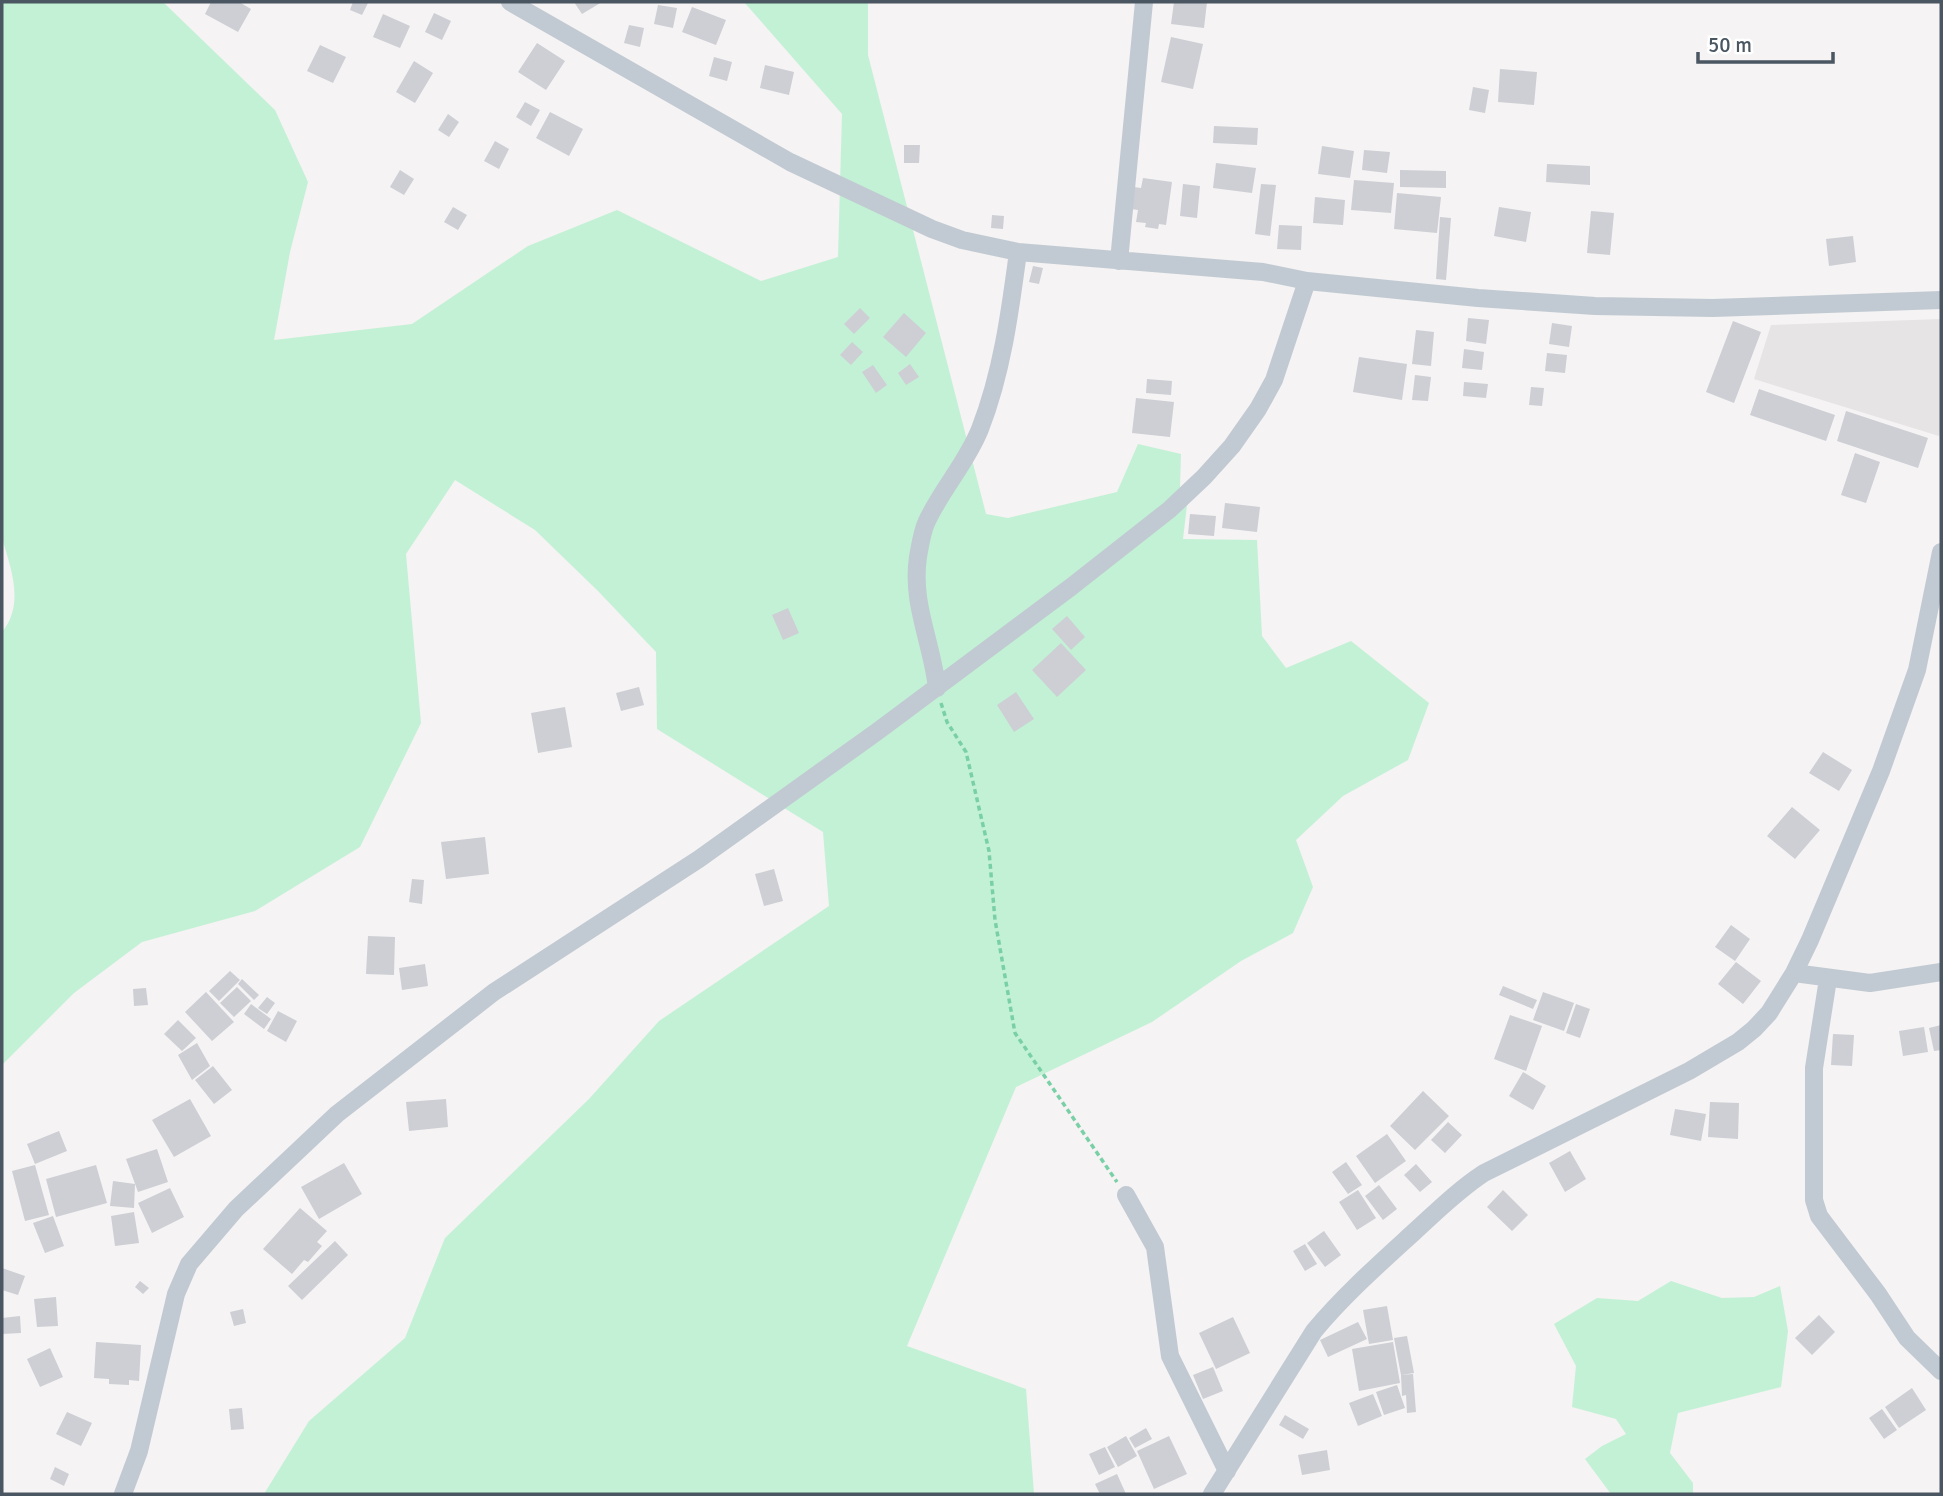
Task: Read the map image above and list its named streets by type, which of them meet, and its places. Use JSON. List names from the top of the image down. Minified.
{"scale_bar":"50 m"}
